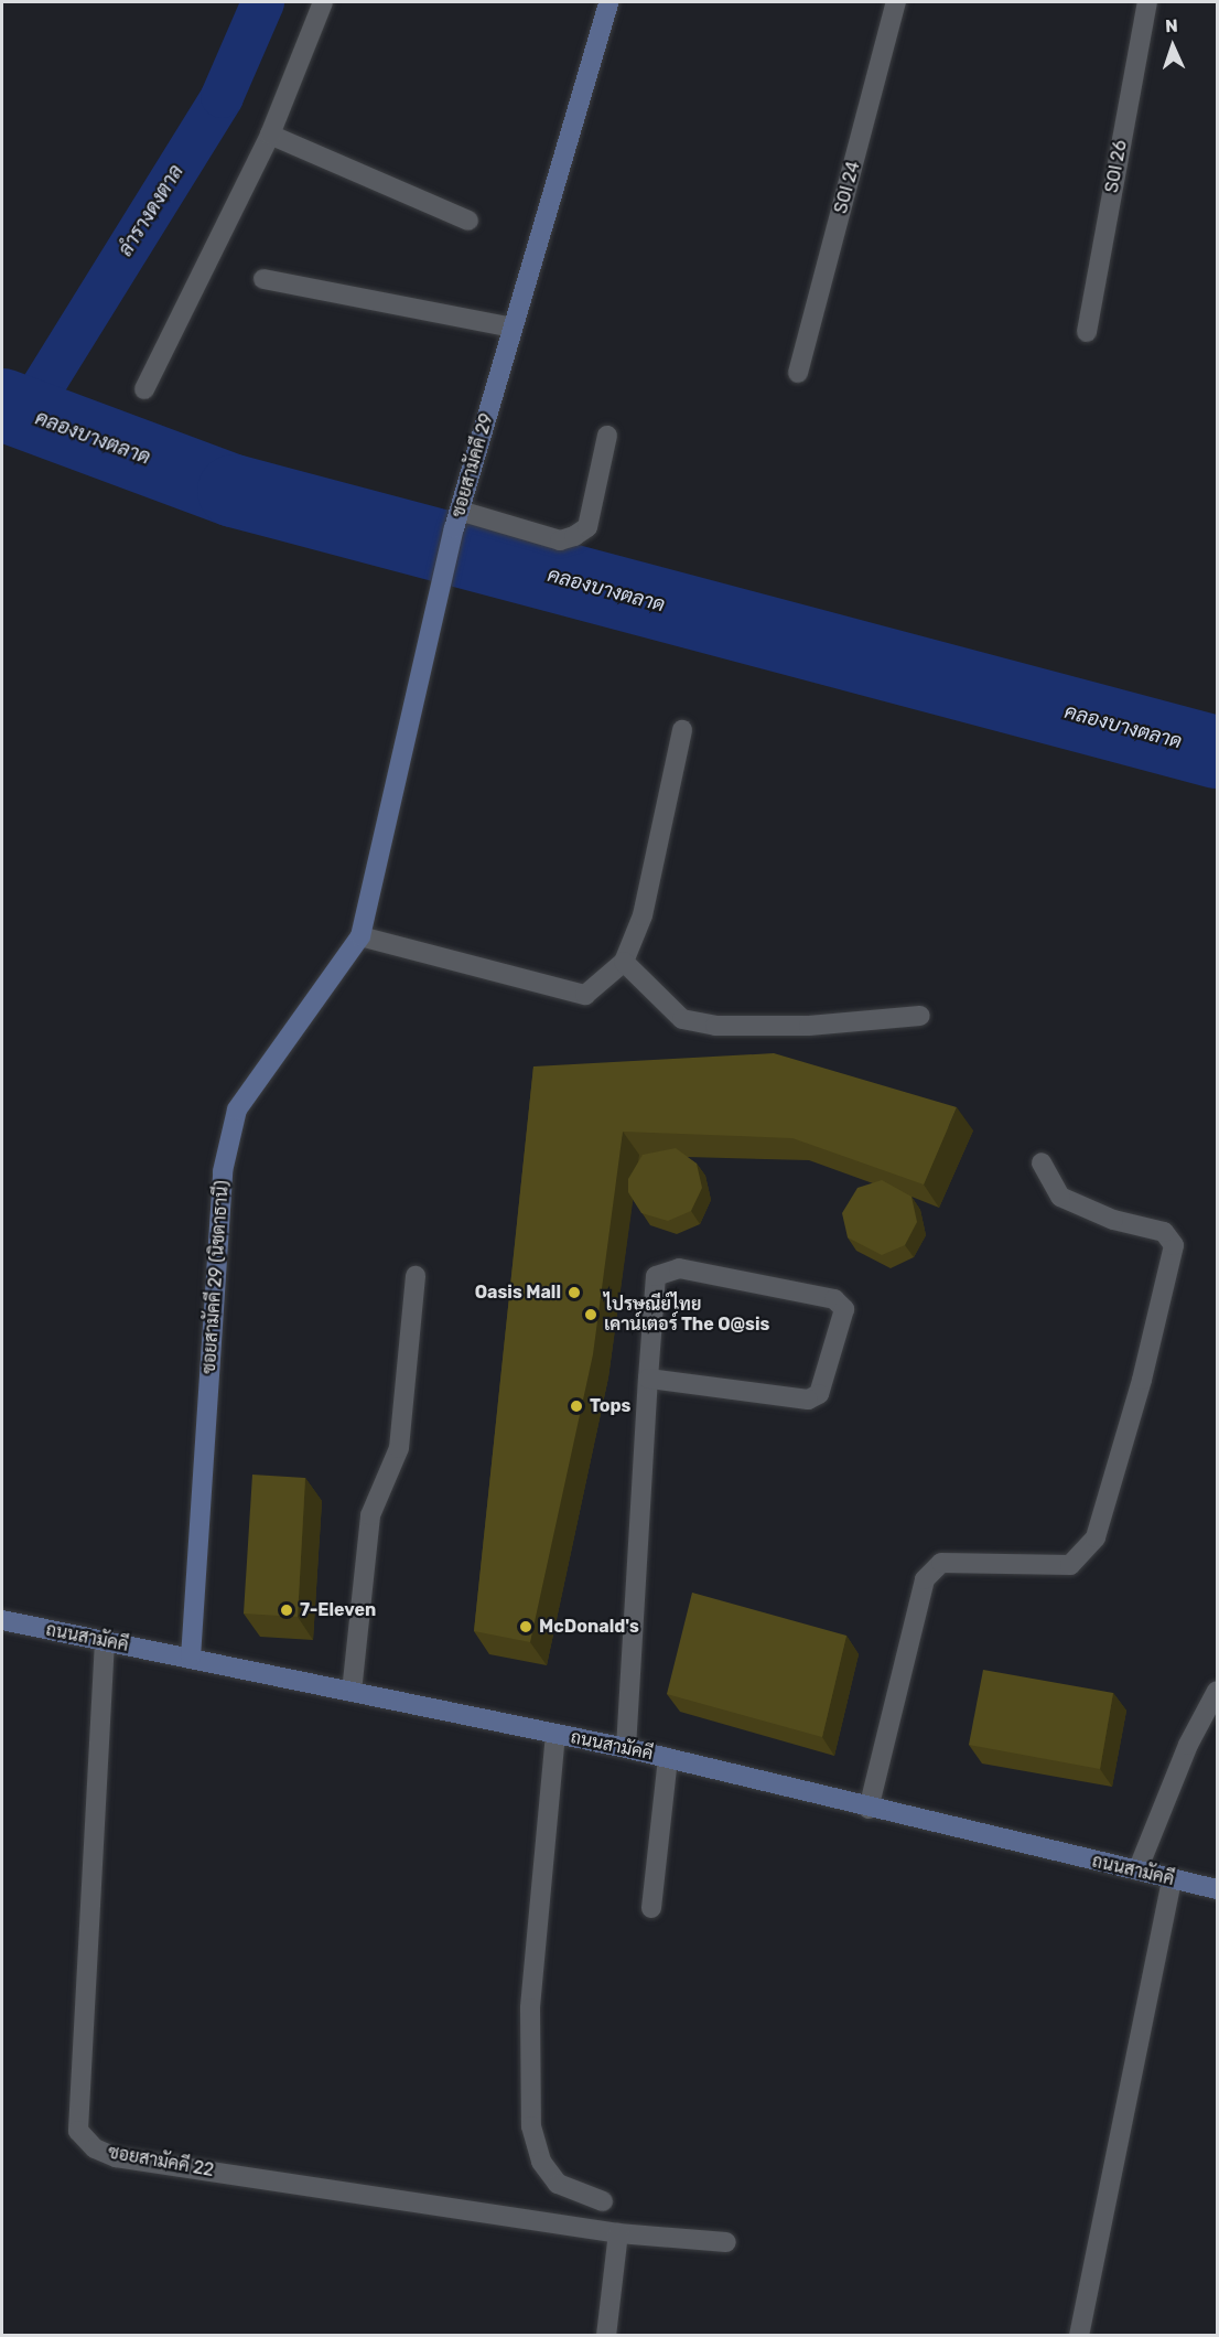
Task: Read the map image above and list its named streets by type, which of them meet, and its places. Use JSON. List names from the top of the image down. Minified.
{"streets":{"street":["SOI 26","SOI 24","ซอยสามัคคี 29","ซอยสามัคคี 29 (นิชดาธานี)","ถนนสามัคคี","ซอยสามัคคี 22"]},"crossings":[["ซอยสามัคคี 29","ซอยสามัคคี 29 (นิชดาธานี)"],["ซอยสามัคคี 29 (นิชดาธานี)","ถนนสามัคคี"],["ถนนสามัคคี","ซอยสามัคคี 22"]],"water":["ลำรางดงตาล","คลองบางตลาด"],"places":["Oasis Mall","ไปรษณีย์ไทย เคาน์เตอร์ The O@sis","Tops","7-Eleven","McDonald's"],"north":"top"}
